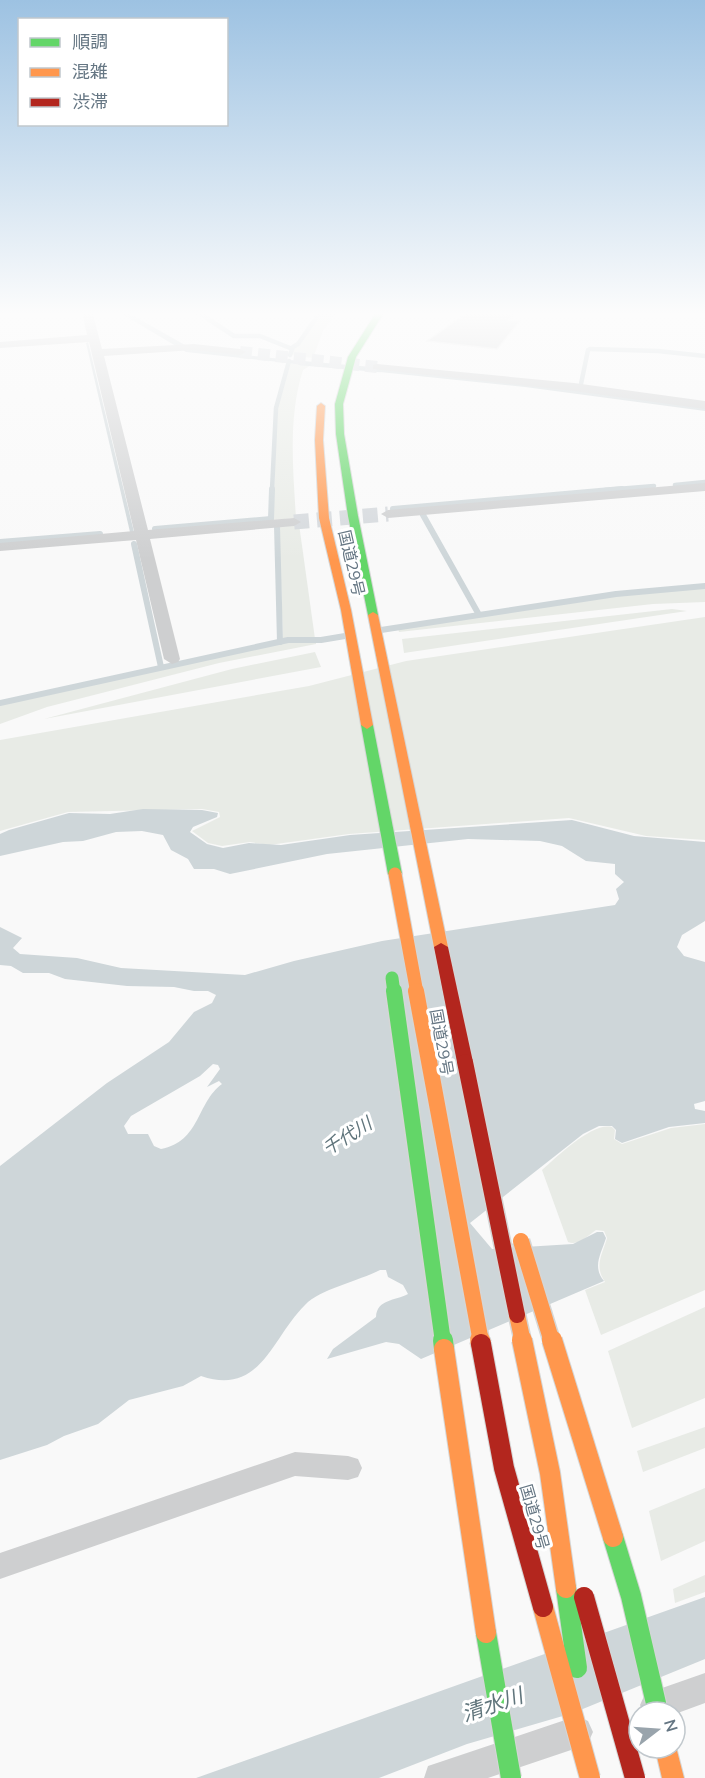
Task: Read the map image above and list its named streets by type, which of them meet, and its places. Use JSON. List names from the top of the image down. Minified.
{"streets":{"highway":["国道29号"]},"water":["千代川","清水川"],"legend":["順調","混雑","渋滞"],"north":"right"}
